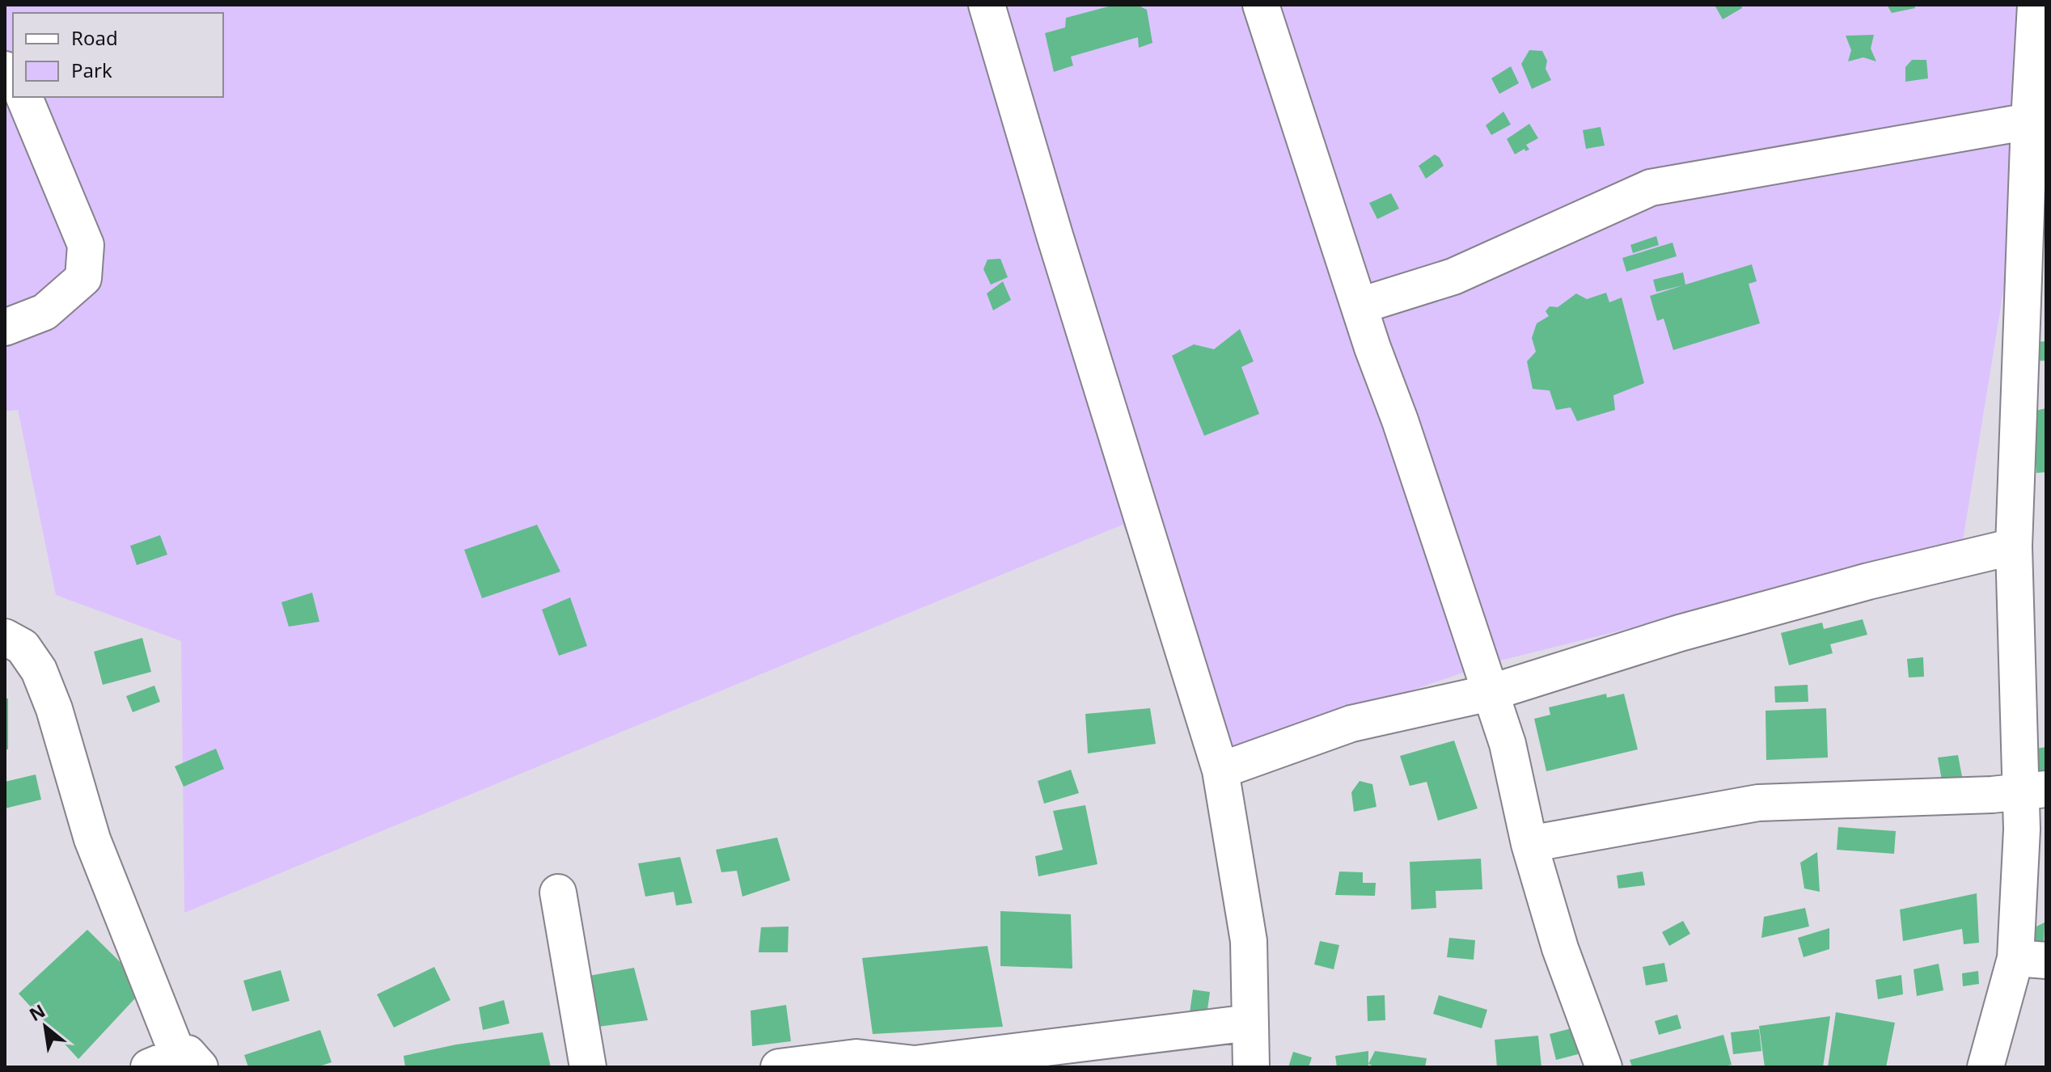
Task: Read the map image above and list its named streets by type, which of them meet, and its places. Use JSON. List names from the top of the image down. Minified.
{"legend":["Road","Park"],"north":"top left"}
